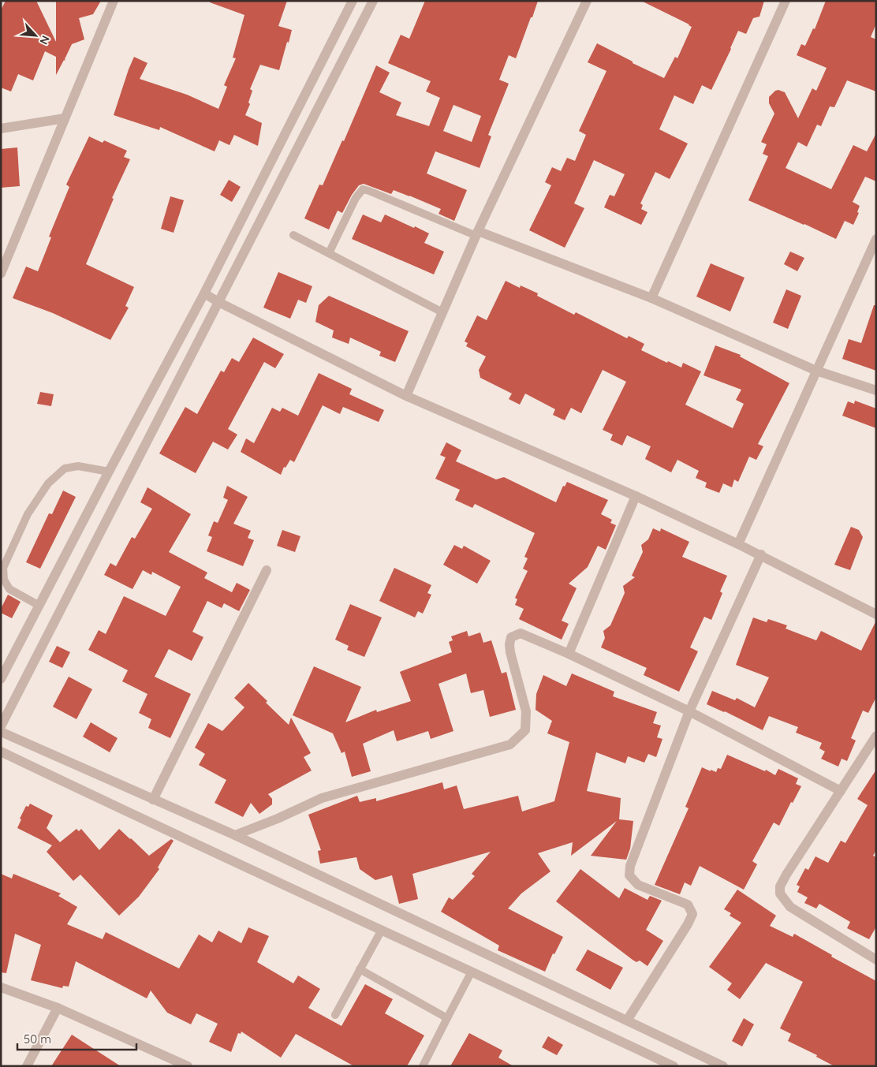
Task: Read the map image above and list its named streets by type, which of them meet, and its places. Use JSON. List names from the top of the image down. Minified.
{"scale_bar":"50 m","north":"bottom right"}
